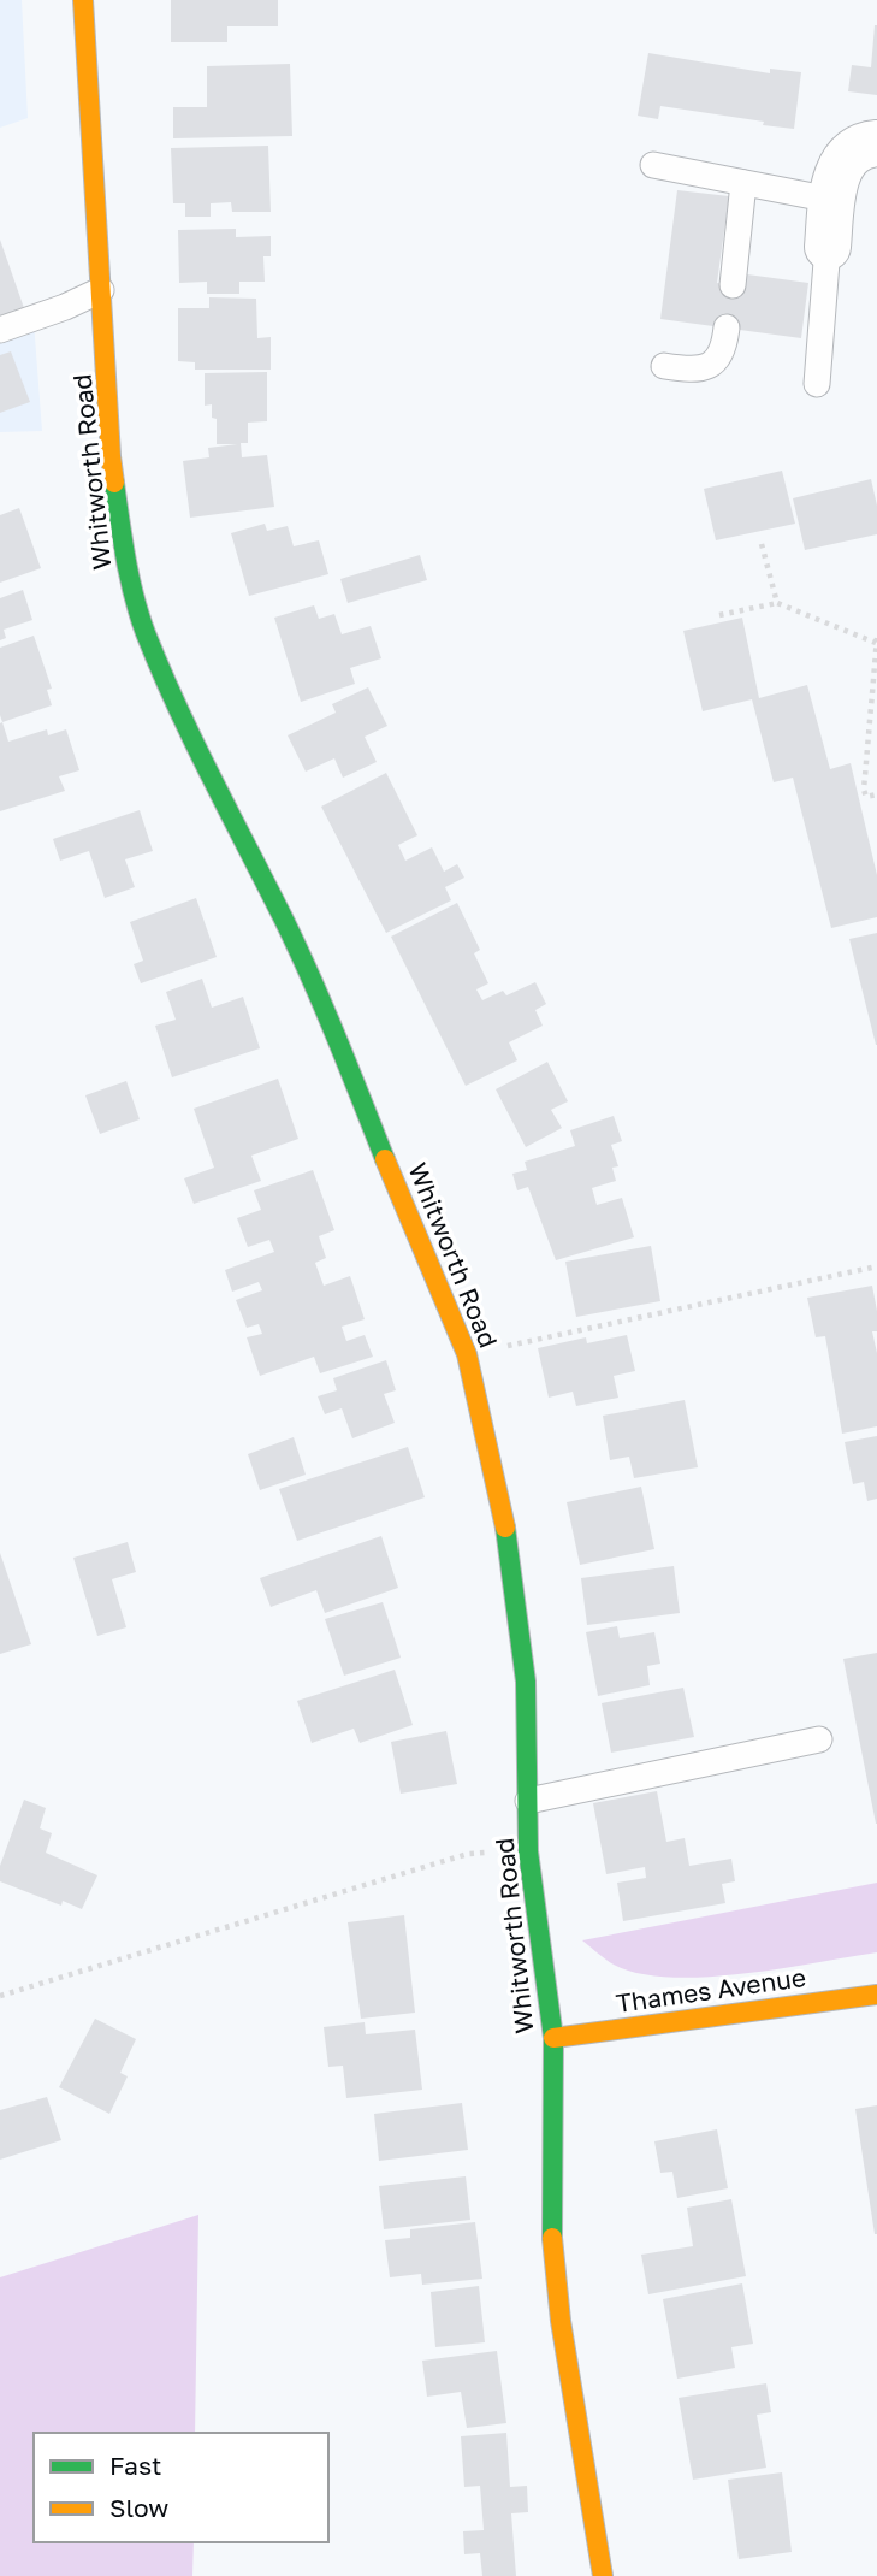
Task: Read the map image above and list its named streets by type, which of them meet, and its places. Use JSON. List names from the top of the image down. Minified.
{"streets":{"main road":["Whitworth Road","Thames Avenue"]},"crossings":[["Whitworth Road","Thames Avenue"]],"legend":["Fast","Slow"]}
